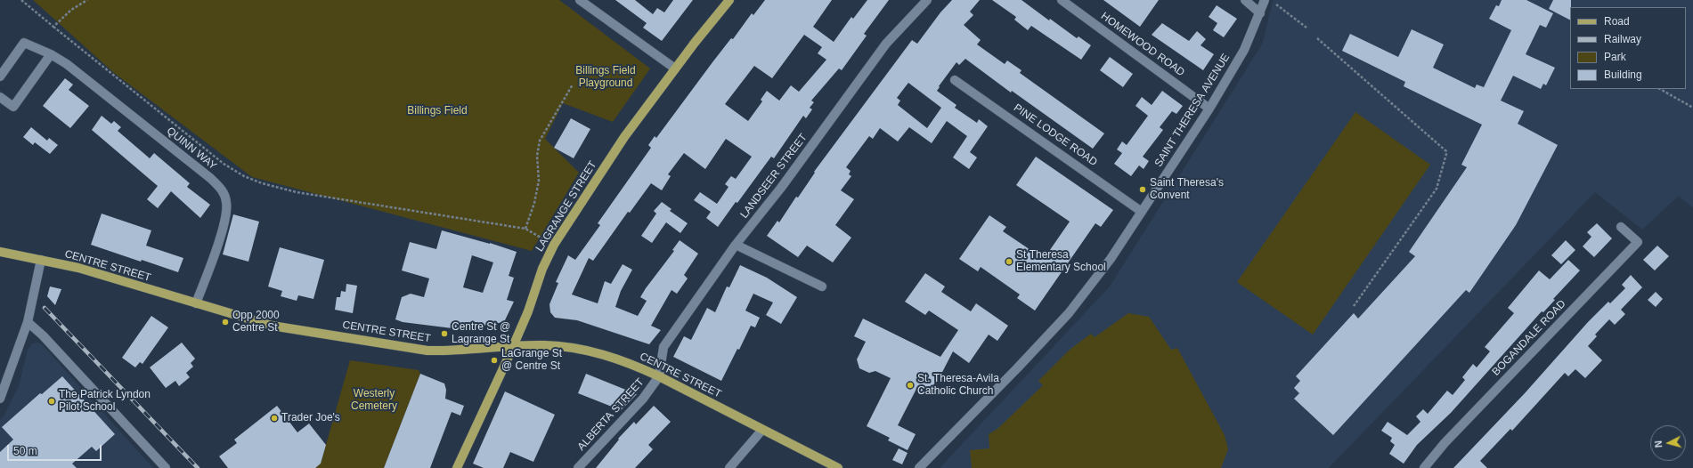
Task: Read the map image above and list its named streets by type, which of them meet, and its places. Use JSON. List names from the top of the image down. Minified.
{"streets":{"main road":["LAGRANGE STREET","CENTRE STREET"],"street":["HOMEWOOD ROAD","SAINT THERESA AVENUE","PINE LODGE ROAD","QUINN WAY","LANDSEER STREET","BOGANDALE ROAD","ALBERTA STREET"]},"crossings":[["HOMEWOOD ROAD","SAINT THERESA AVENUE"],["SAINT THERESA AVENUE","PINE LODGE ROAD"],["QUINN WAY","CENTRE STREET"],["LANDSEER STREET","CENTRE STREET"],["LANDSEER STREET","ALBERTA STREET"],["LAGRANGE STREET","CENTRE STREET"],["CENTRE STREET","ALBERTA STREET"]],"parks":["Billings Field Playground","Billings Field","Westerly Cemetery"],"places":["Saint Theresa's Convent","St Theresa Elementary School","Opp 2000 Centre St","Centre St @ Lagrange St","LaGrange St @ Centre St","St. Theresa-Avila Catholic Church","The Patrick Lyndon Pilot School","Trader Joe's"],"legend":["Road","Railway","Park","Building"],"scale_bar":"50 m","north":"left"}
